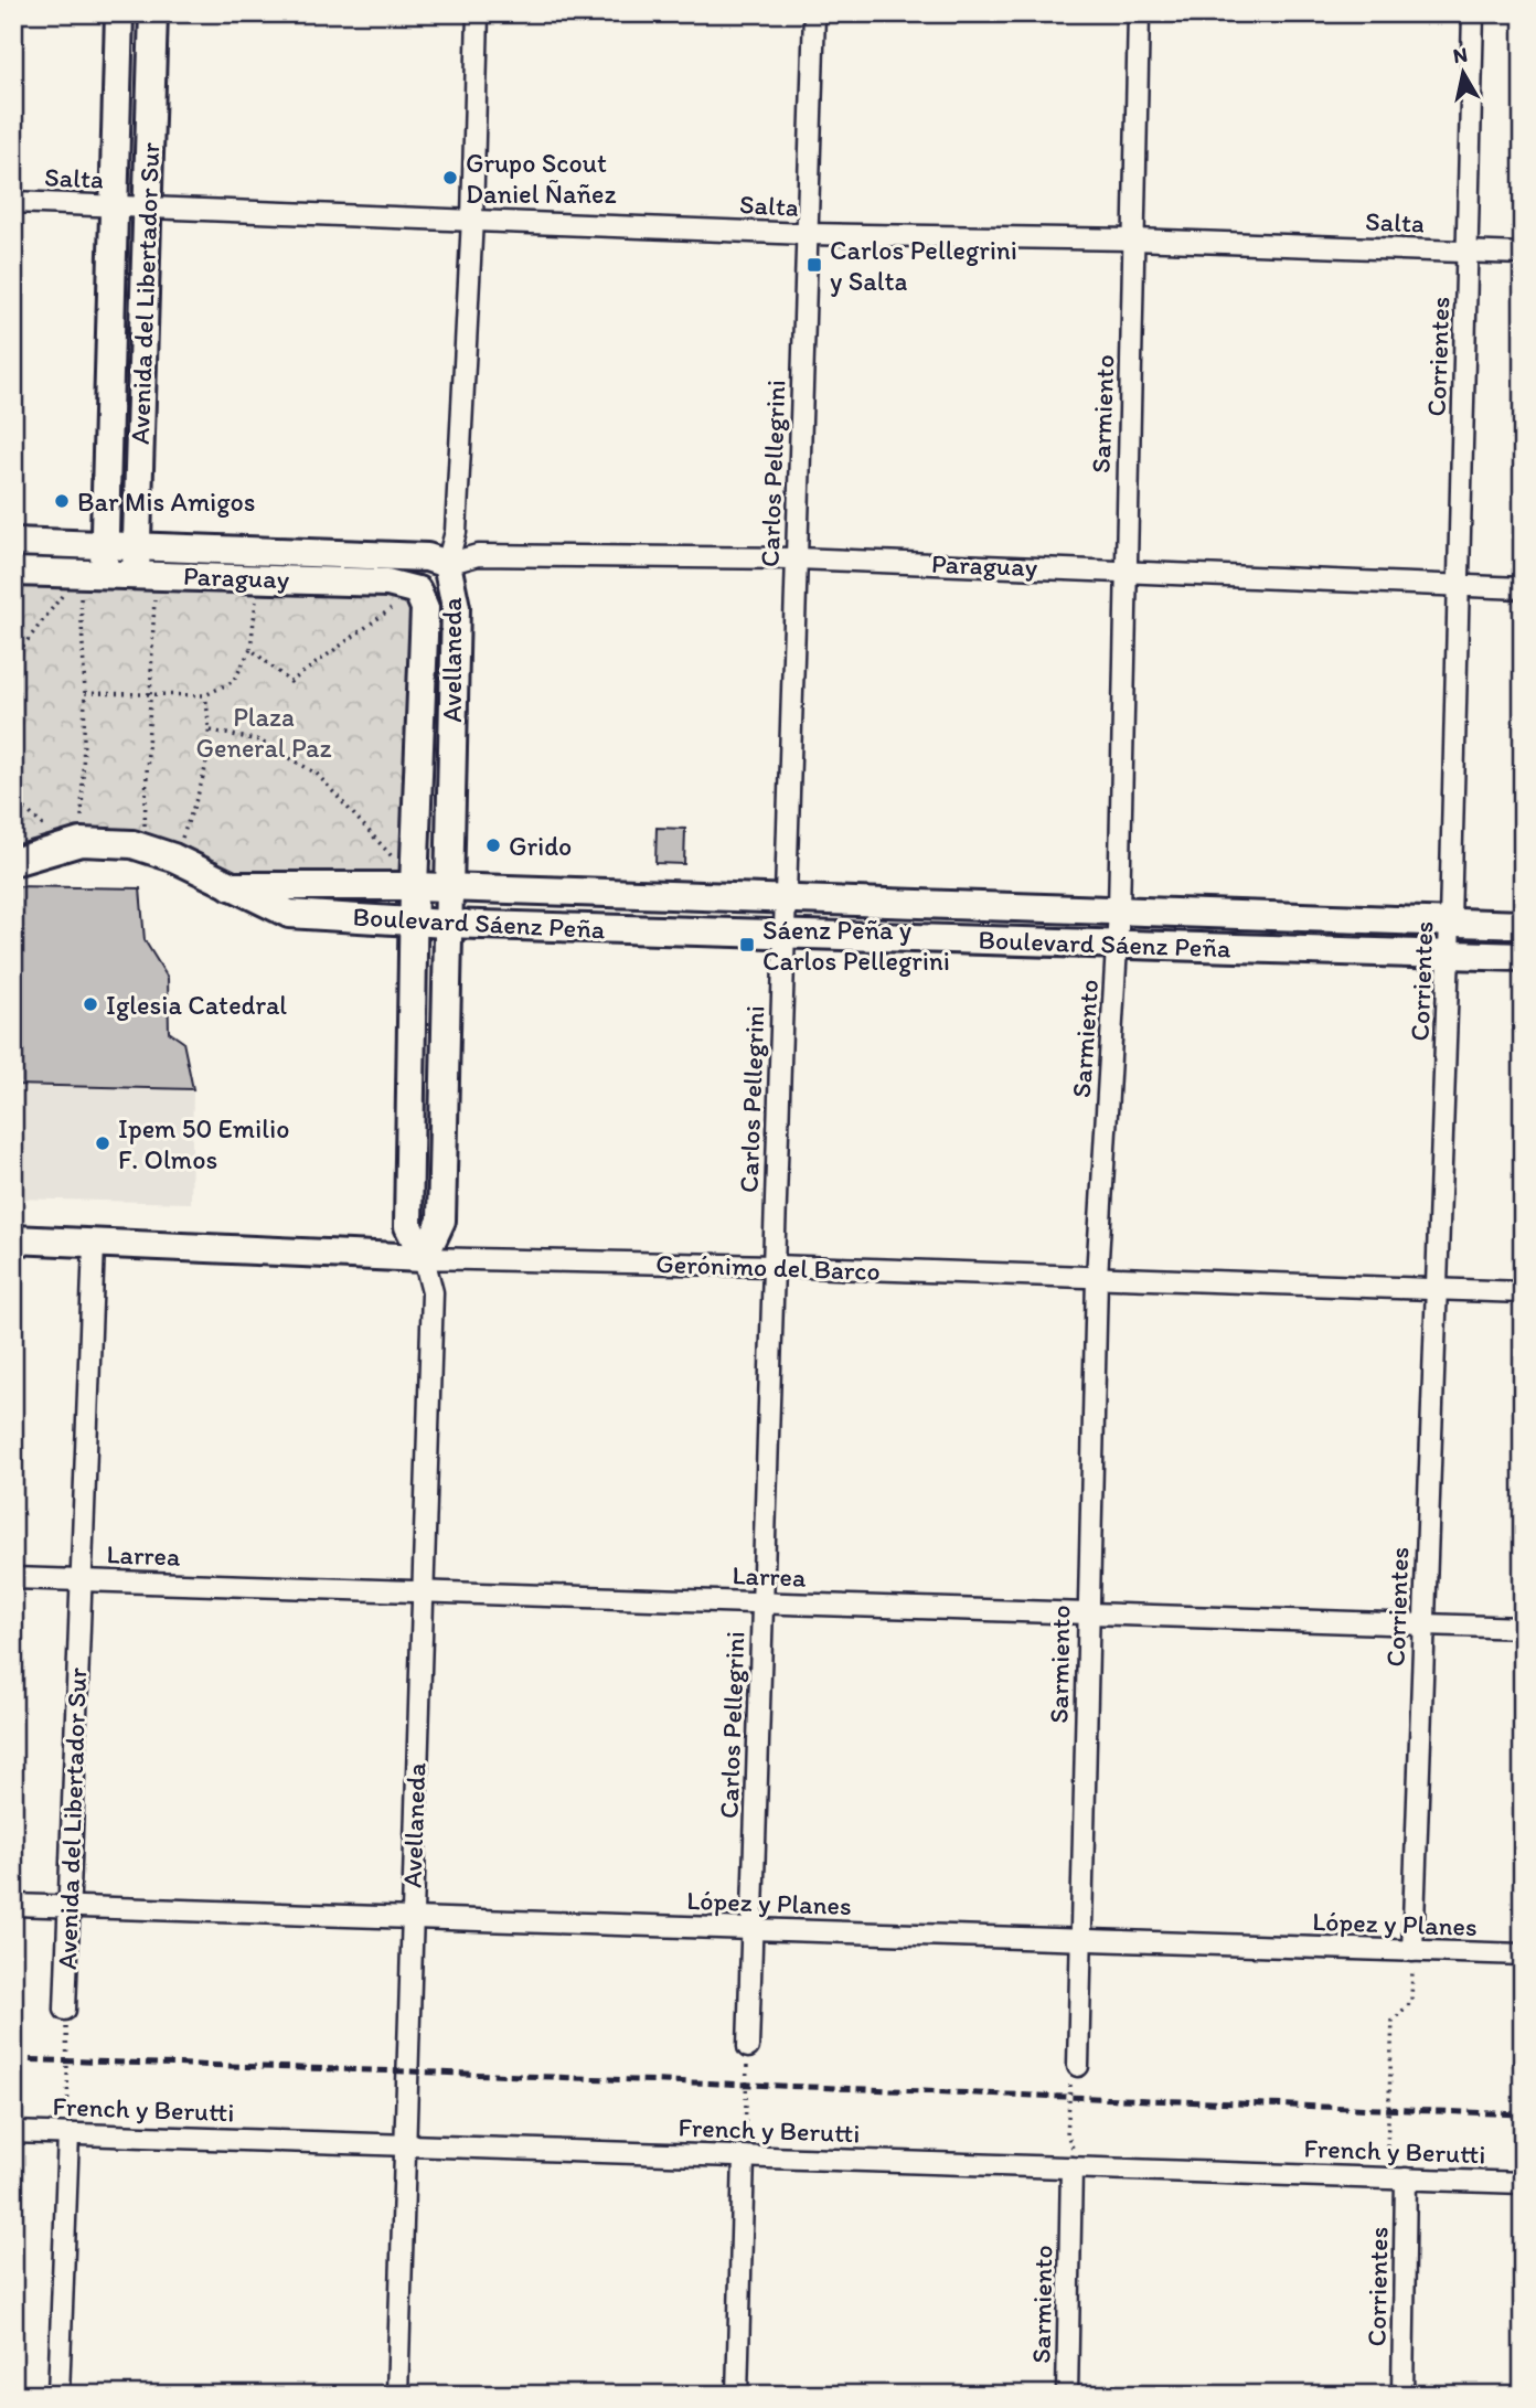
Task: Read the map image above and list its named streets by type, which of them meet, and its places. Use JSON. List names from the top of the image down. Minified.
{"streets":{"main road":["Avenida del Libertador Sur","Paraguay","Avellaneda","Boulevard Sáenz Peña","Gerónimo del Barco"],"street":["Salta","Corrientes","Sarmiento","Carlos Pellegrini","Larrea","López y Planes","French y Berutti"]},"crossings":[["Salta","Avenida del Libertador Sur"],["Salta","Corrientes"],["Salta","Sarmiento"],["Salta","Carlos Pellegrini"],["Salta","Avellaneda"],["Avenida del Libertador Sur","Paraguay"],["Avenida del Libertador Sur","Gerónimo del Barco"],["Avenida del Libertador Sur","Larrea"],["Avenida del Libertador Sur","López y Planes"],["Avenida del Libertador Sur","French y Berutti"],["Corrientes","Paraguay"],["Corrientes","Boulevard Sáenz Peña"],["Corrientes","Gerónimo del Barco"],["Corrientes","Larrea"],["Corrientes","López y Planes"],["Corrientes","French y Berutti"],["Sarmiento","Paraguay"],["Sarmiento","Boulevard Sáenz Peña"],["Sarmiento","Gerónimo del Barco"],["Sarmiento","Larrea"],["Sarmiento","López y Planes"],["Sarmiento","French y Berutti"],["Carlos Pellegrini","Paraguay"],["Carlos Pellegrini","Boulevard Sáenz Peña"],["Carlos Pellegrini","Gerónimo del Barco"],["Carlos Pellegrini","Larrea"],["Carlos Pellegrini","López y Planes"],["Paraguay","Avellaneda"],["Avellaneda","Boulevard Sáenz Peña"],["Avellaneda","Gerónimo del Barco"],["Avellaneda","Larrea"],["Avellaneda","López y Planes"],["Avellaneda","French y Berutti"]],"parks":["Plaza General Paz"],"places":{"other":["Grupo Scout Daniel Ñañez","Bar Mis Amigos","Grido","Iglesia Catedral","Ipem 50 Emilio F. Olmos"],"transit":["Carlos Pellegrini y Salta","Sáenz Peña y Carlos Pellegrini"]},"north":"top"}
